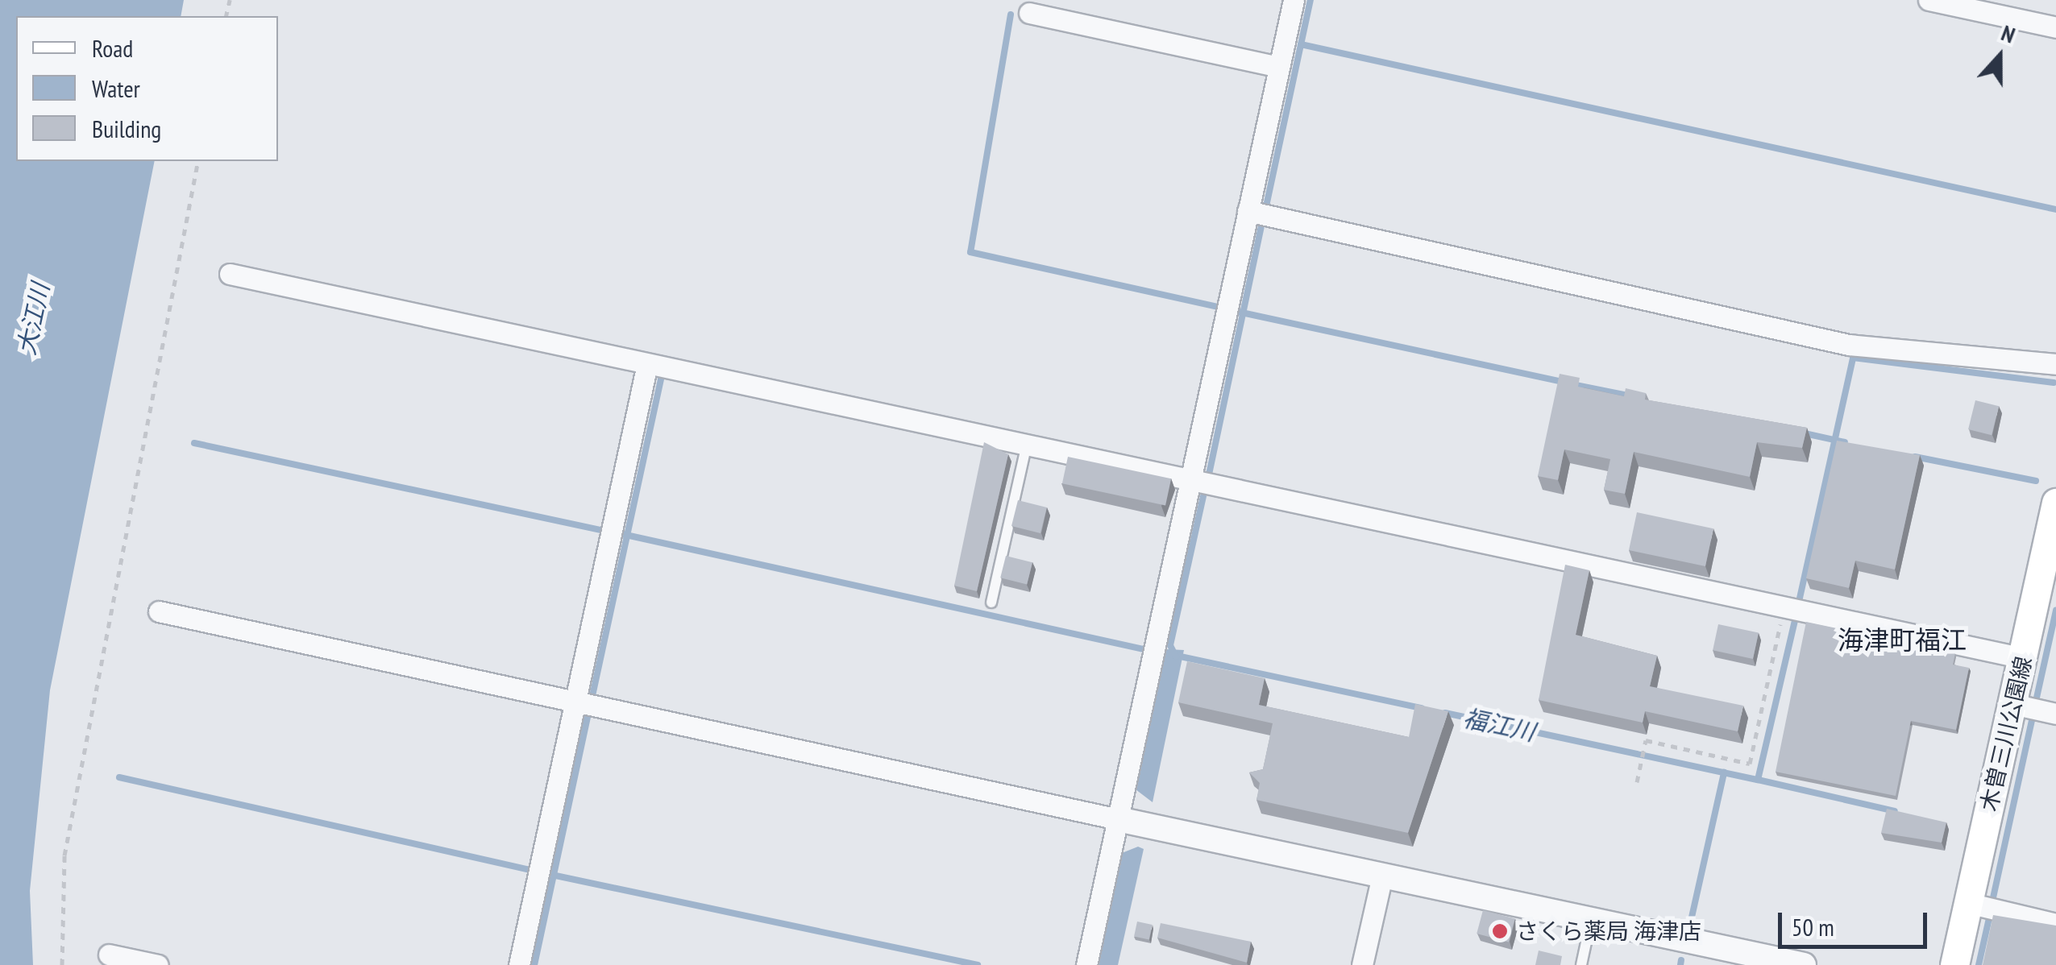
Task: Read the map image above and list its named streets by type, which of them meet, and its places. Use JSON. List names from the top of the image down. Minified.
{"streets":{"main road":["木曽三川公園線"]},"districts":["海津町福江"],"water":["大江川","福江川"],"places":["さくら薬局 海津店"],"legend":["Road","Water","Building"],"scale_bar":"50 m","north":"top"}
